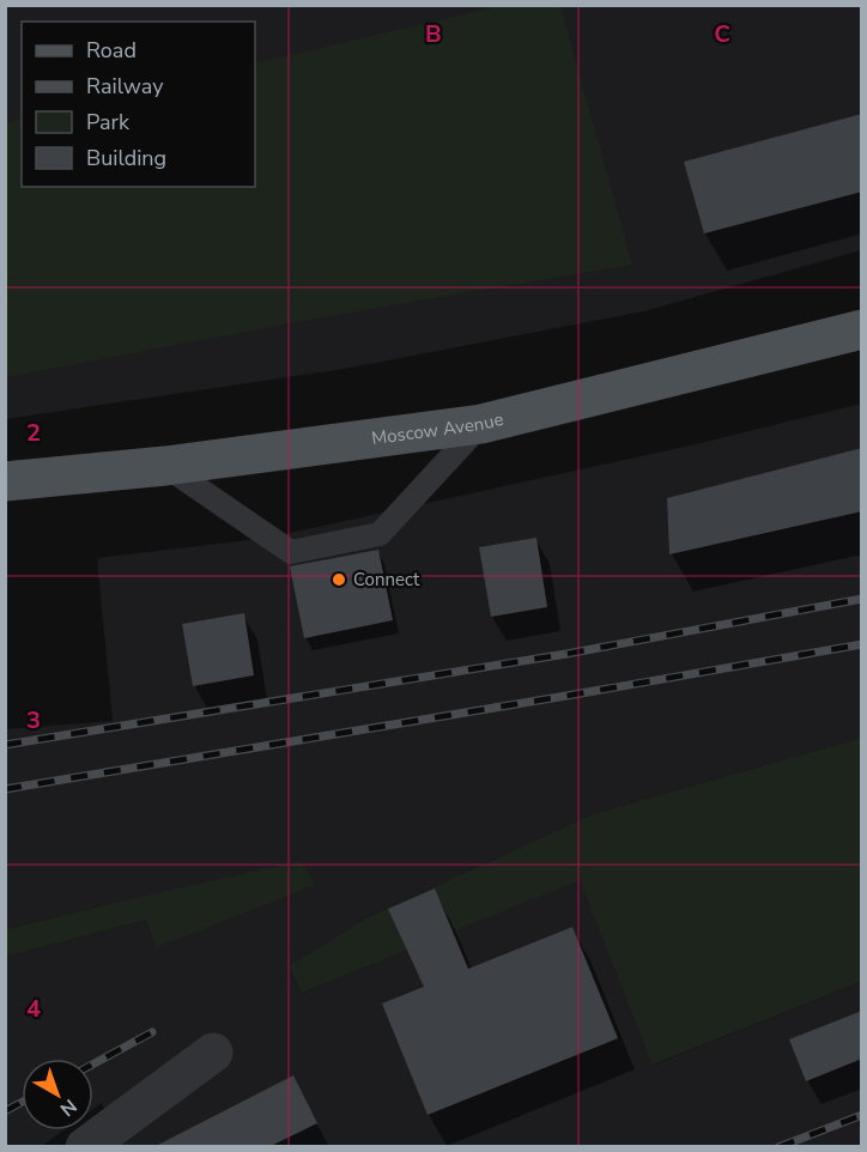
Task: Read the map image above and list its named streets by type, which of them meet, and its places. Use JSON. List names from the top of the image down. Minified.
{"streets":{"main road":["Moscow Avenue"]},"places":["Connect"],"legend":["Road","Railway","Park","Building"],"north":"bottom right","grid":{"columns":["B","C"],"rows":["2","3","4"]}}
